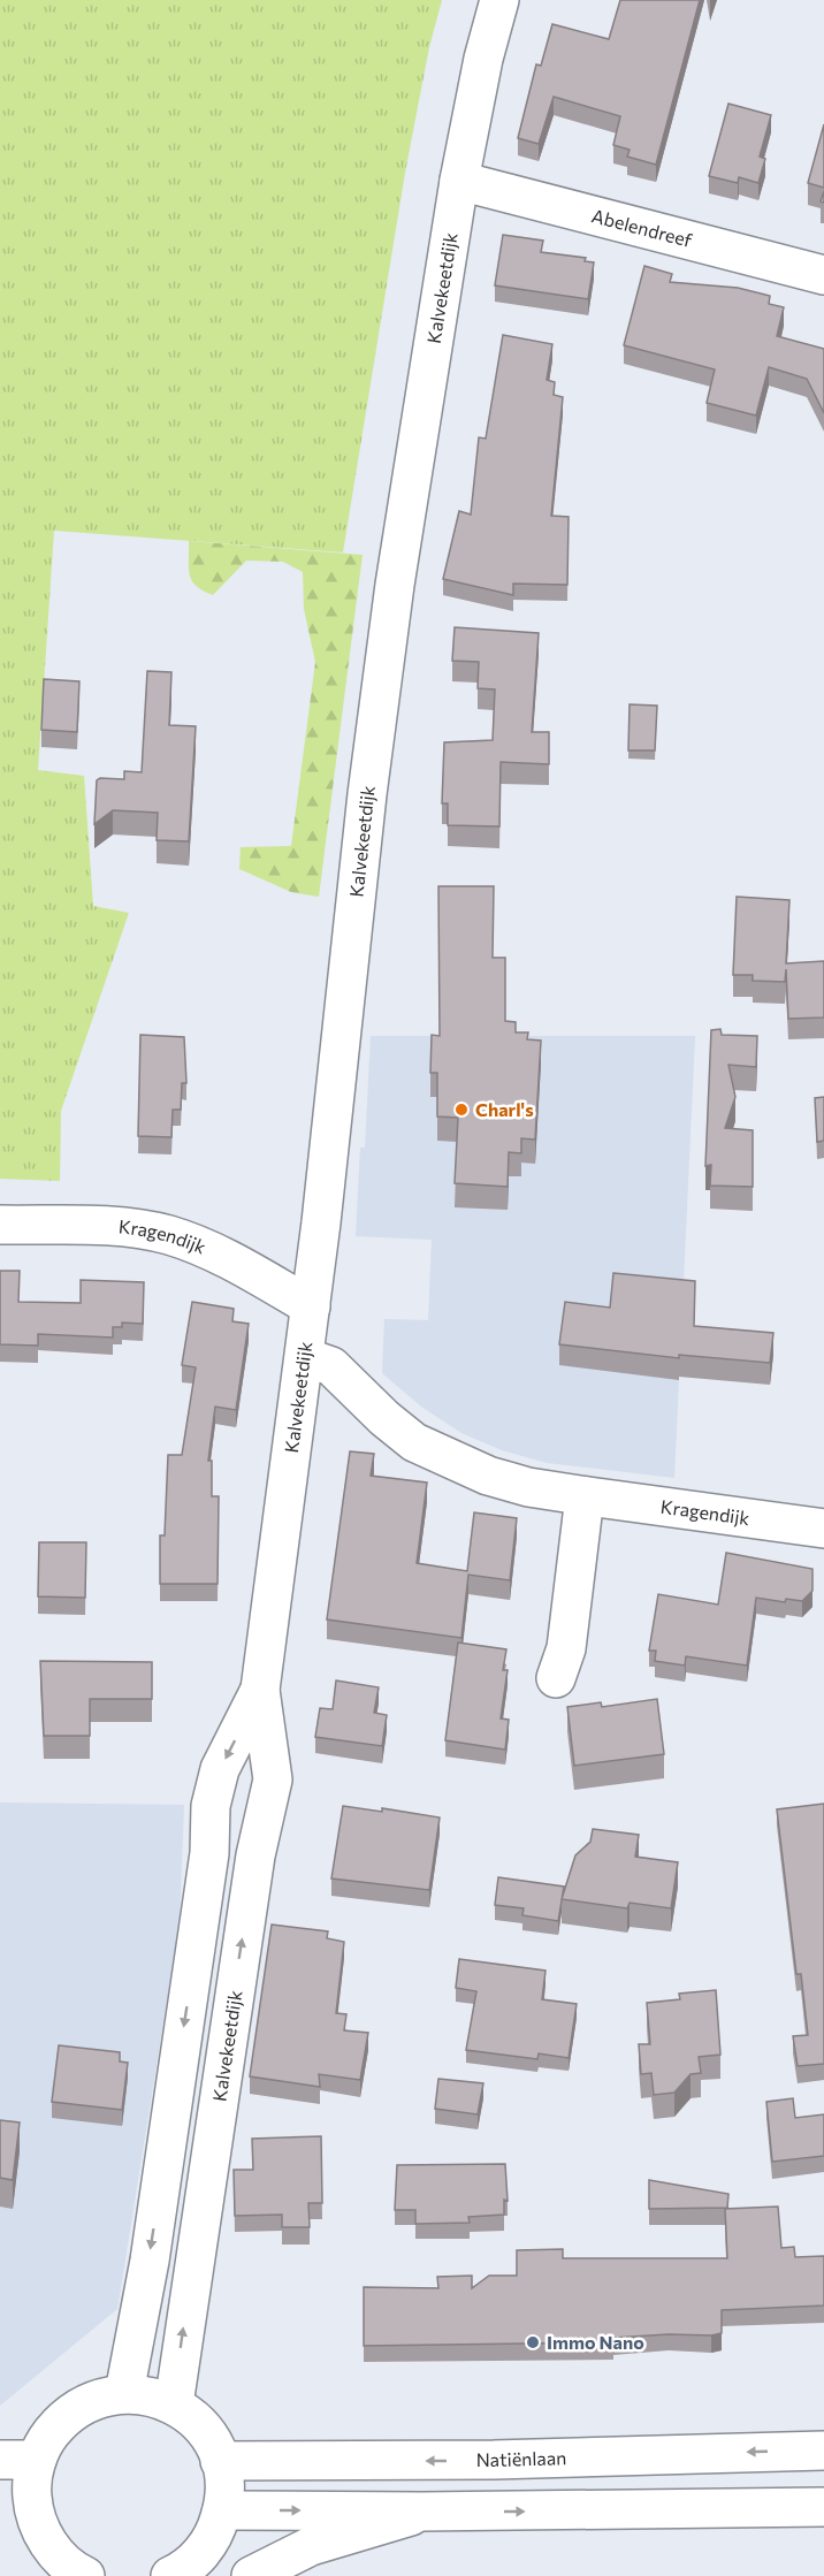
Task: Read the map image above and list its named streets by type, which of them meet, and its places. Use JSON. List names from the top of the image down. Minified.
{"streets":{"street":["Abelendreef","Kalvekeetdijk","Kragendijk","Natiënlaan"]},"crossings":[["Abelendreef","Kalvekeetdijk"],["Kalvekeetdijk","Kragendijk"]],"places":["Charl's","Immo Nano"]}
